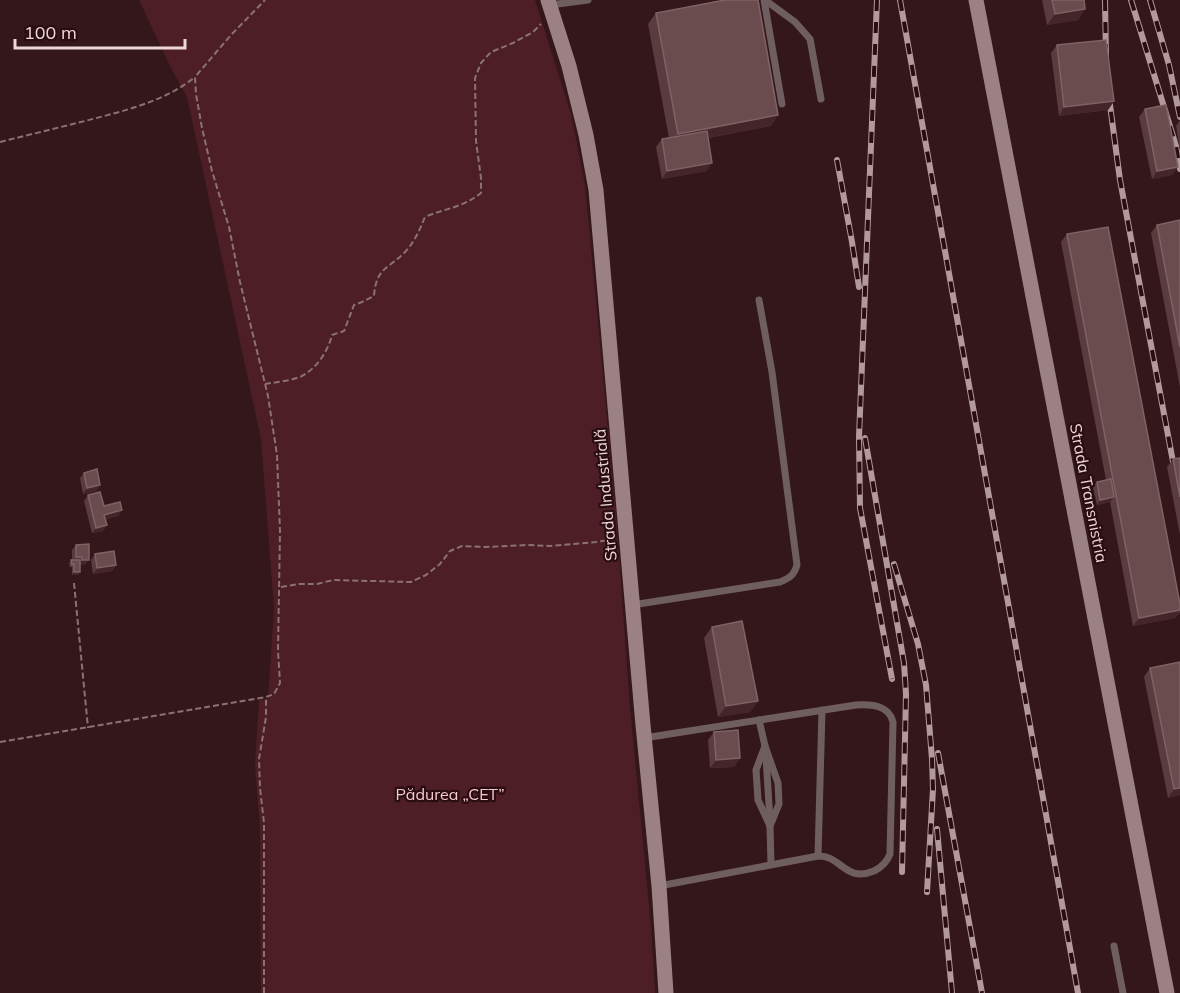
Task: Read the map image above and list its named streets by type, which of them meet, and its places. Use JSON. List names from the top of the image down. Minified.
{"streets":{"street":["Strada Transnistria","Strada Industrială"]},"parks":["Pădurea „CET”"],"scale_bar":"100 m"}
